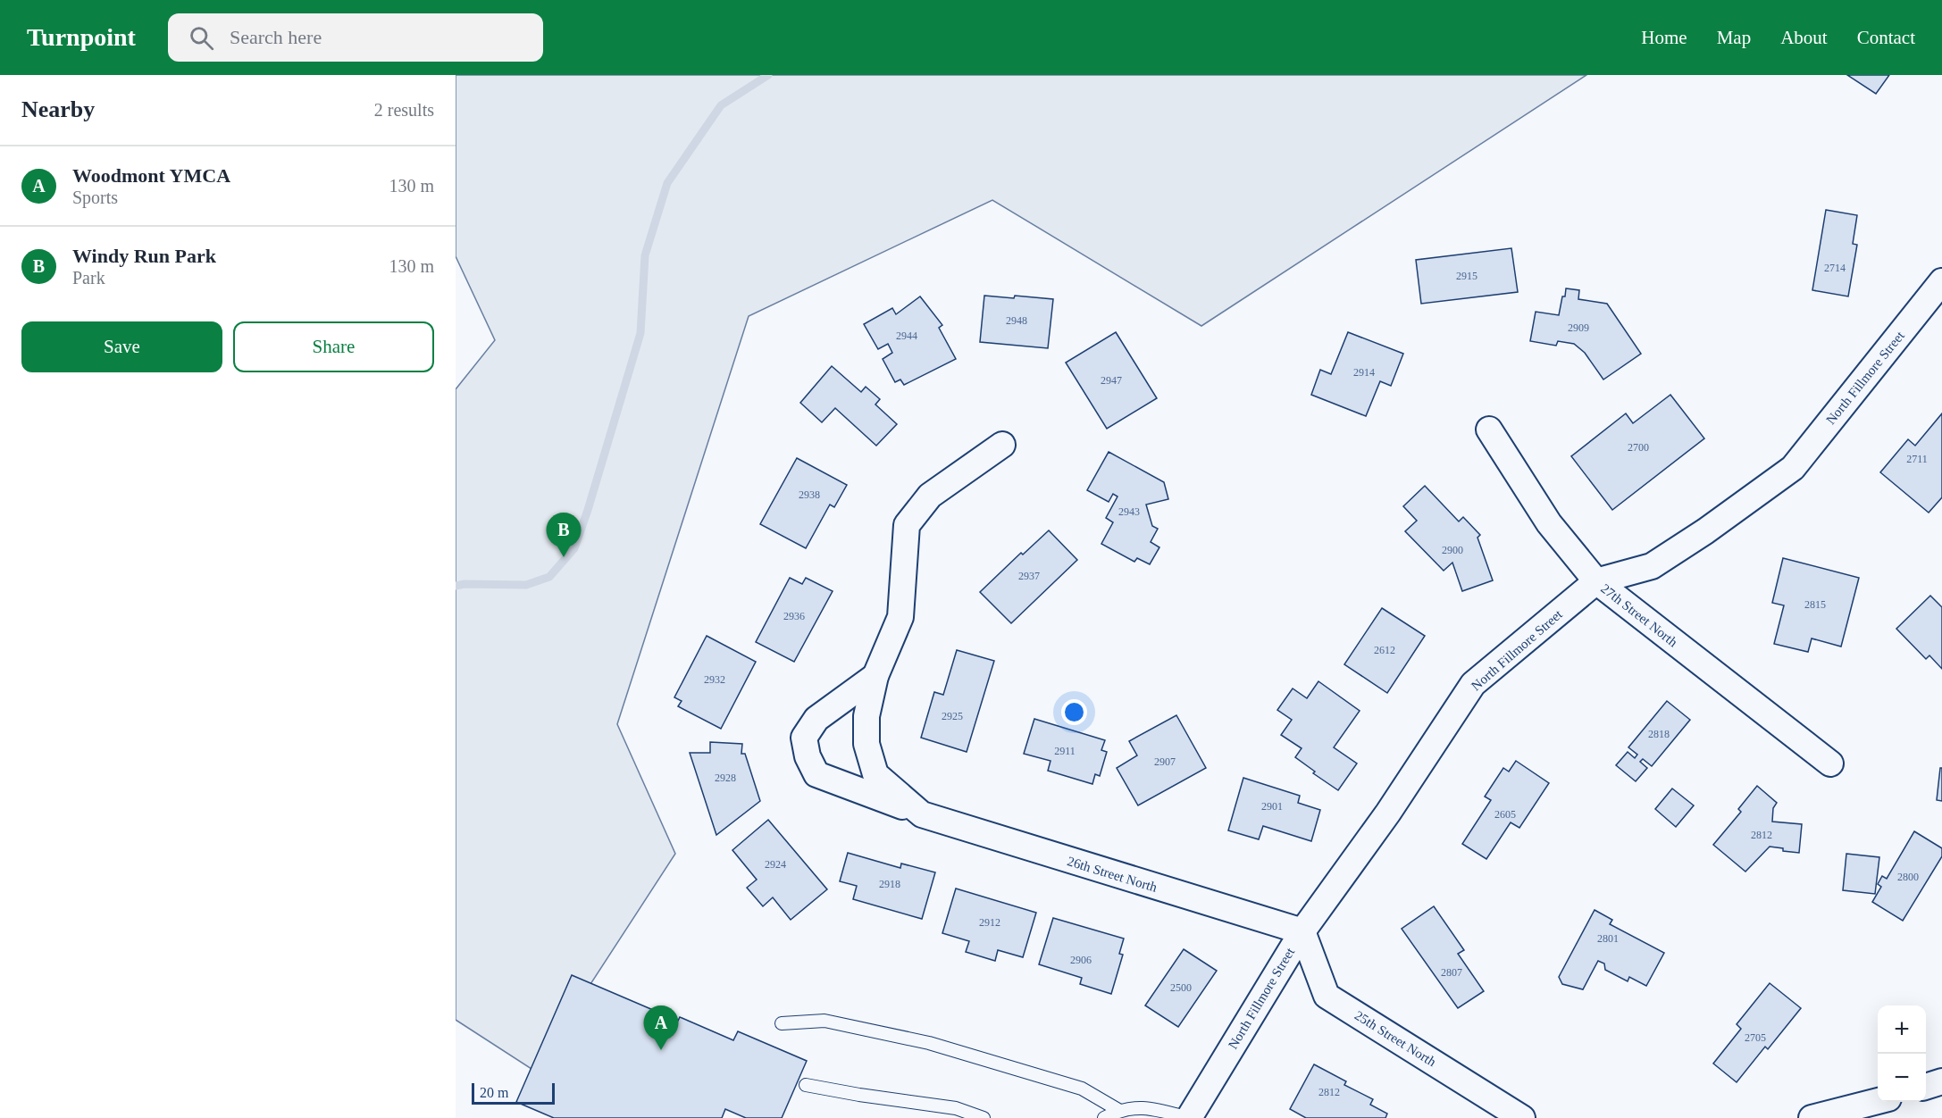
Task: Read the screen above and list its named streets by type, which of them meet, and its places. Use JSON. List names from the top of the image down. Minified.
{"streets":{"street":["North Fillmore Street","27th Street North","26th Street North","25th Street North"]},"crossings":[["North Fillmore Street","27th Street North"],["North Fillmore Street","26th Street North"],["North Fillmore Street","25th Street North"],["26th Street North","25th Street North"]],"house_numbers":["2714","2915","2948","2909","2944","2914","2947","2700","2711","2938","2943","2900","2937","2815","2936","2612","2932","2925","2818","2911","2907","2928","2901","2605","2812","2924","2800","2918","2912","2801","2906","2807","2500","2705","2812"],"scale_bar":"20 m","page":{"header":"Turnpoint","search":"Search here","nav":["Home","Map","About","Contact"],"heading":["Nearby","2 results"],"list":[{"mark":"A","name":"Woodmont YMCA","note":"Sports","value":"130 m"},{"mark":"B","name":"Windy Run Park","note":"Park","value":"130 m"}],"buttons":["Save","Share"],"pins":["B","A"],"map_buttons":["+","−"],"scale":"20 m"}}
